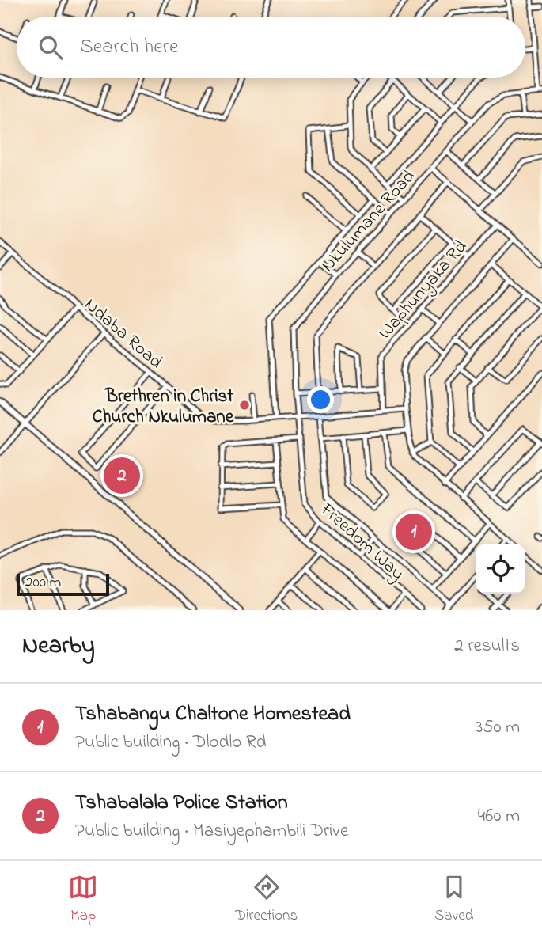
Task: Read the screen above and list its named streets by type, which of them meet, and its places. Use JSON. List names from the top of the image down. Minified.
{"streets":{"street":["Nkulumane Road","Waphunyaka Rd","Ndaba Road","Freedom Way"]},"crossings":[["Nkulumane Road","Ndaba Road"],["Nkulumane Road","Freedom Way"],["Waphunyaka Rd","Ndaba Road"],["Ndaba Road","Freedom Way"]],"places":["Brethren in Christ Church Nkulumane"],"scale_bar":"200 m","page":{"search":"Search here","pins":["2","1"],"scale":"200 m","heading":["Nearby","2 results"],"list":[{"mark":"1","name":"Tshabangu Chaltone Homestead","note":"Public building · Dlodlo Rd","value":"350 m"},{"mark":"2","name":"Tshabalala Police Station","note":"Public building · Masiyephambili Drive","value":"460 m"}],"nav":["Map","Directions","Saved"]}}
